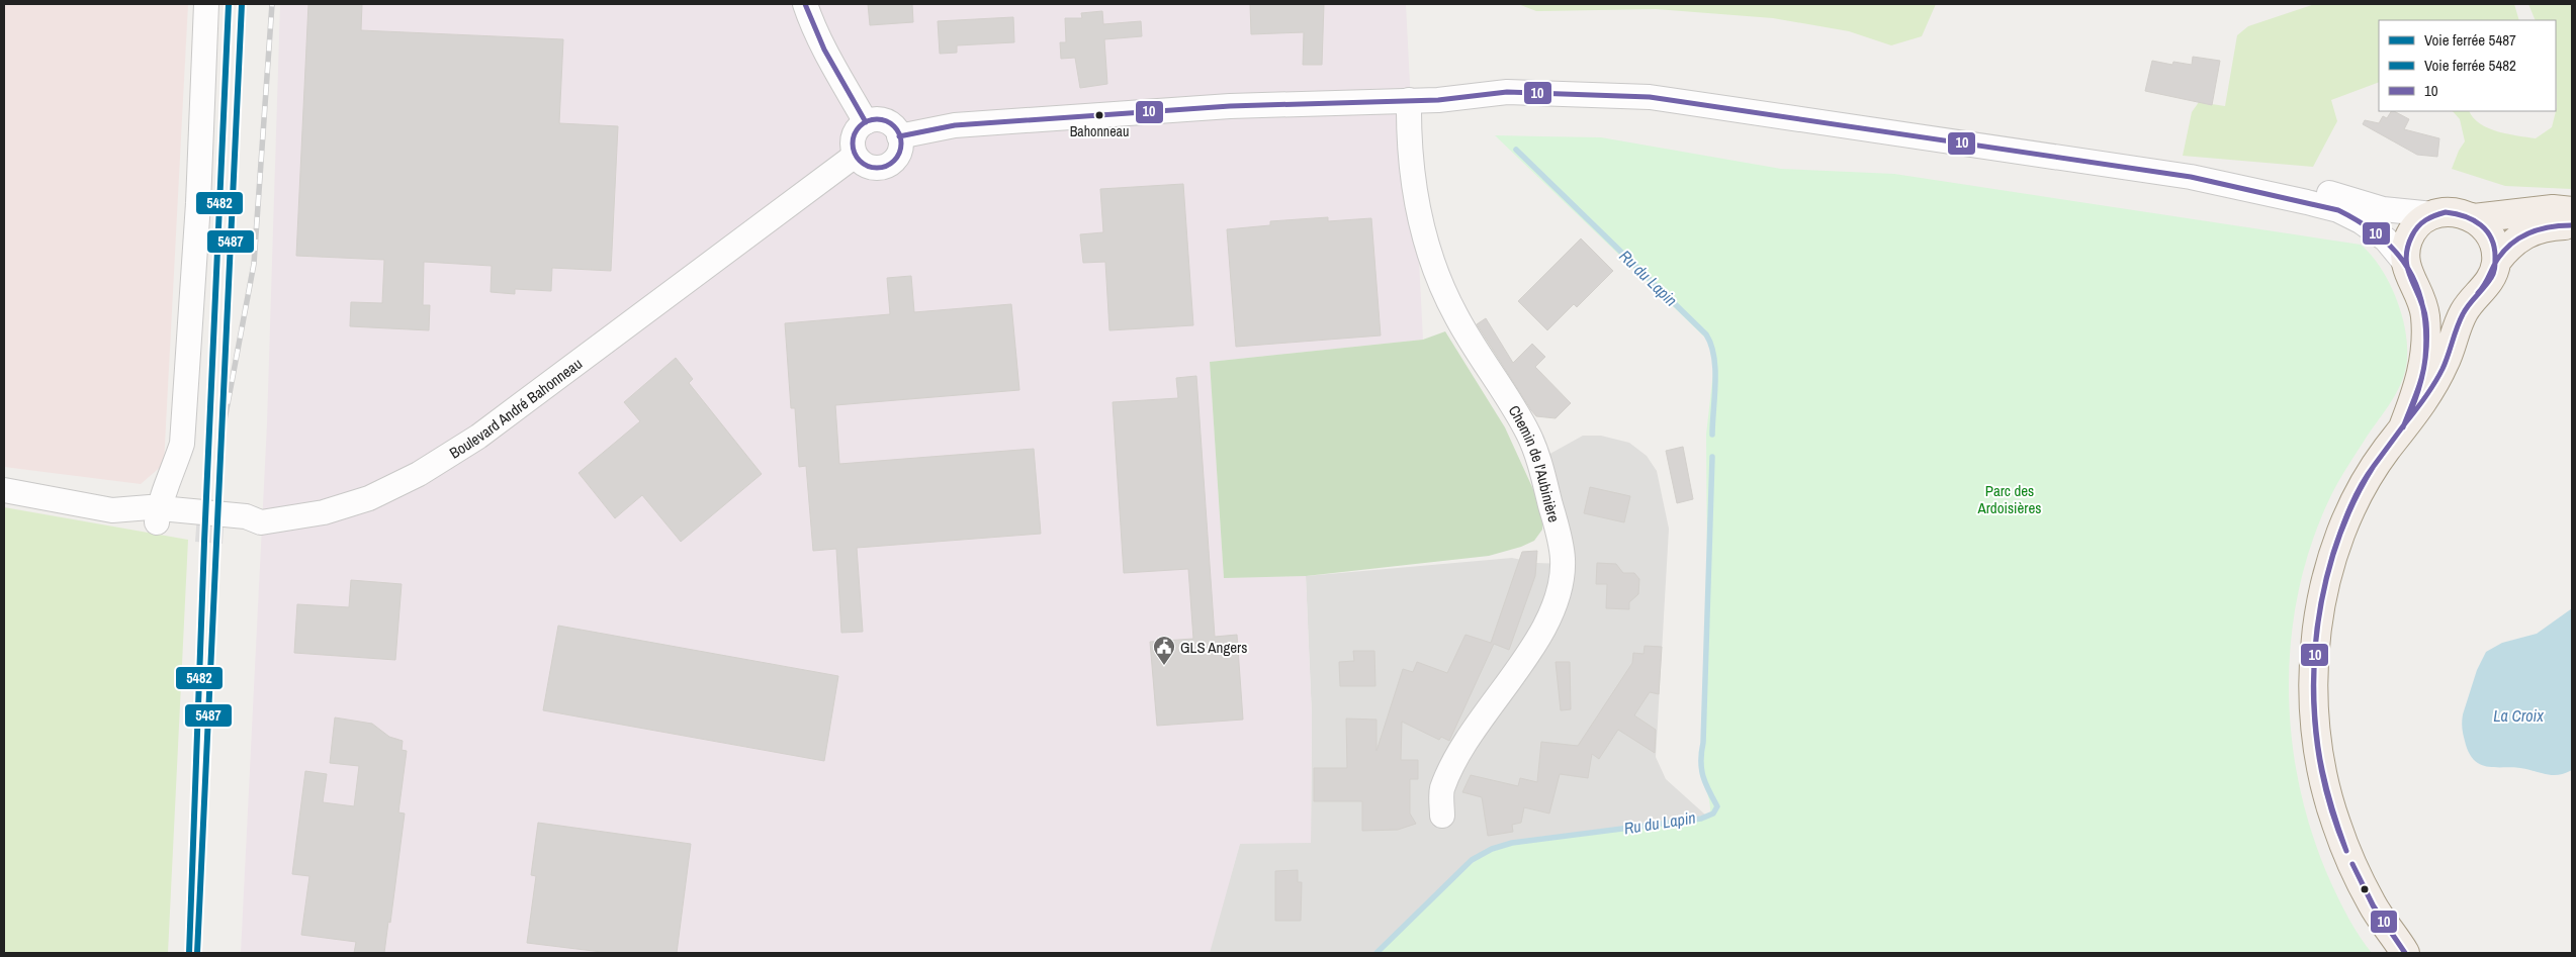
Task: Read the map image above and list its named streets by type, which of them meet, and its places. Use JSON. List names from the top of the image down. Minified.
{"streets":{"street":["Boulevard André Bahonneau","Chemin de l'Aubinière"]},"water":["Ru du Lapin","La Croix"],"parks":["Parc des Ardoisières"],"places":{"other":["Bahonneau"],"public building":["GLS Angers"]},"lines":["rail line 5487","rail line 5482","transit line 10"],"legend":["Voie ferrée 5487","Voie ferrée 5482","10"]}
